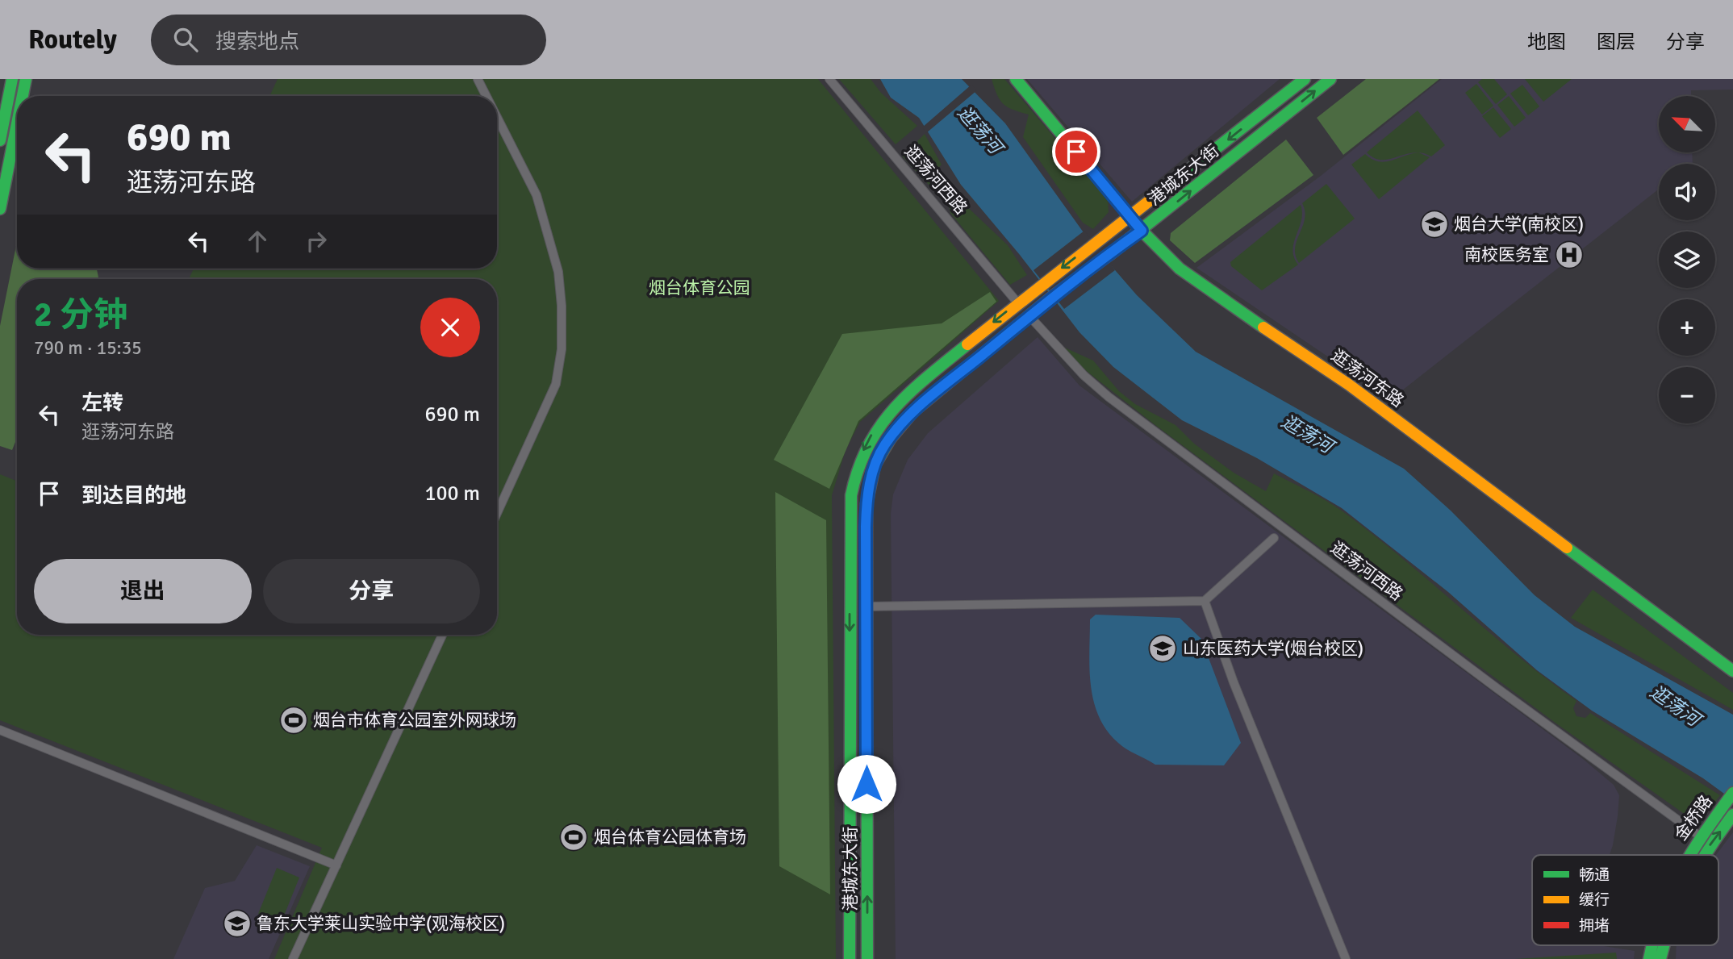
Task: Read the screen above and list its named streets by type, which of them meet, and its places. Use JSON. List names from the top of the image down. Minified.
{"streets":{"main road":["港城东大街","逛荡河东路","金桥路"],"street":["逛荡河西路"]},"crossings":[["港城东大街","逛荡河西路"],["港城东大街","逛荡河东路"],["逛荡河西路","金桥路"]],"water":["逛荡河"],"parks":["烟台体育公园"],"places":{"school or university":["烟台大学(南校区)","山东医药大学(烟台校区)","鲁东大学莱山实验中学(观海校区)"],"hospital":["南校医务室"],"sports":["烟台市体育公园室外网球场","烟台体育公园体育场"]},"legend":["畅通","缓行","拥堵"],"north":"top left","page":{"header":"Routely","search":"搜索地点","nav":["地图","图层","分享"],"map_buttons":["+","−"],"turn":["690 m","逛荡河东路"],"heading":["2 分钟","790 m · 15:35"],"list":[{"name":"左转","note":"逛荡河东路","value":"690 m"},{"name":"到达目的地","value":"100 m"}],"buttons":["退出","分享"]}}
